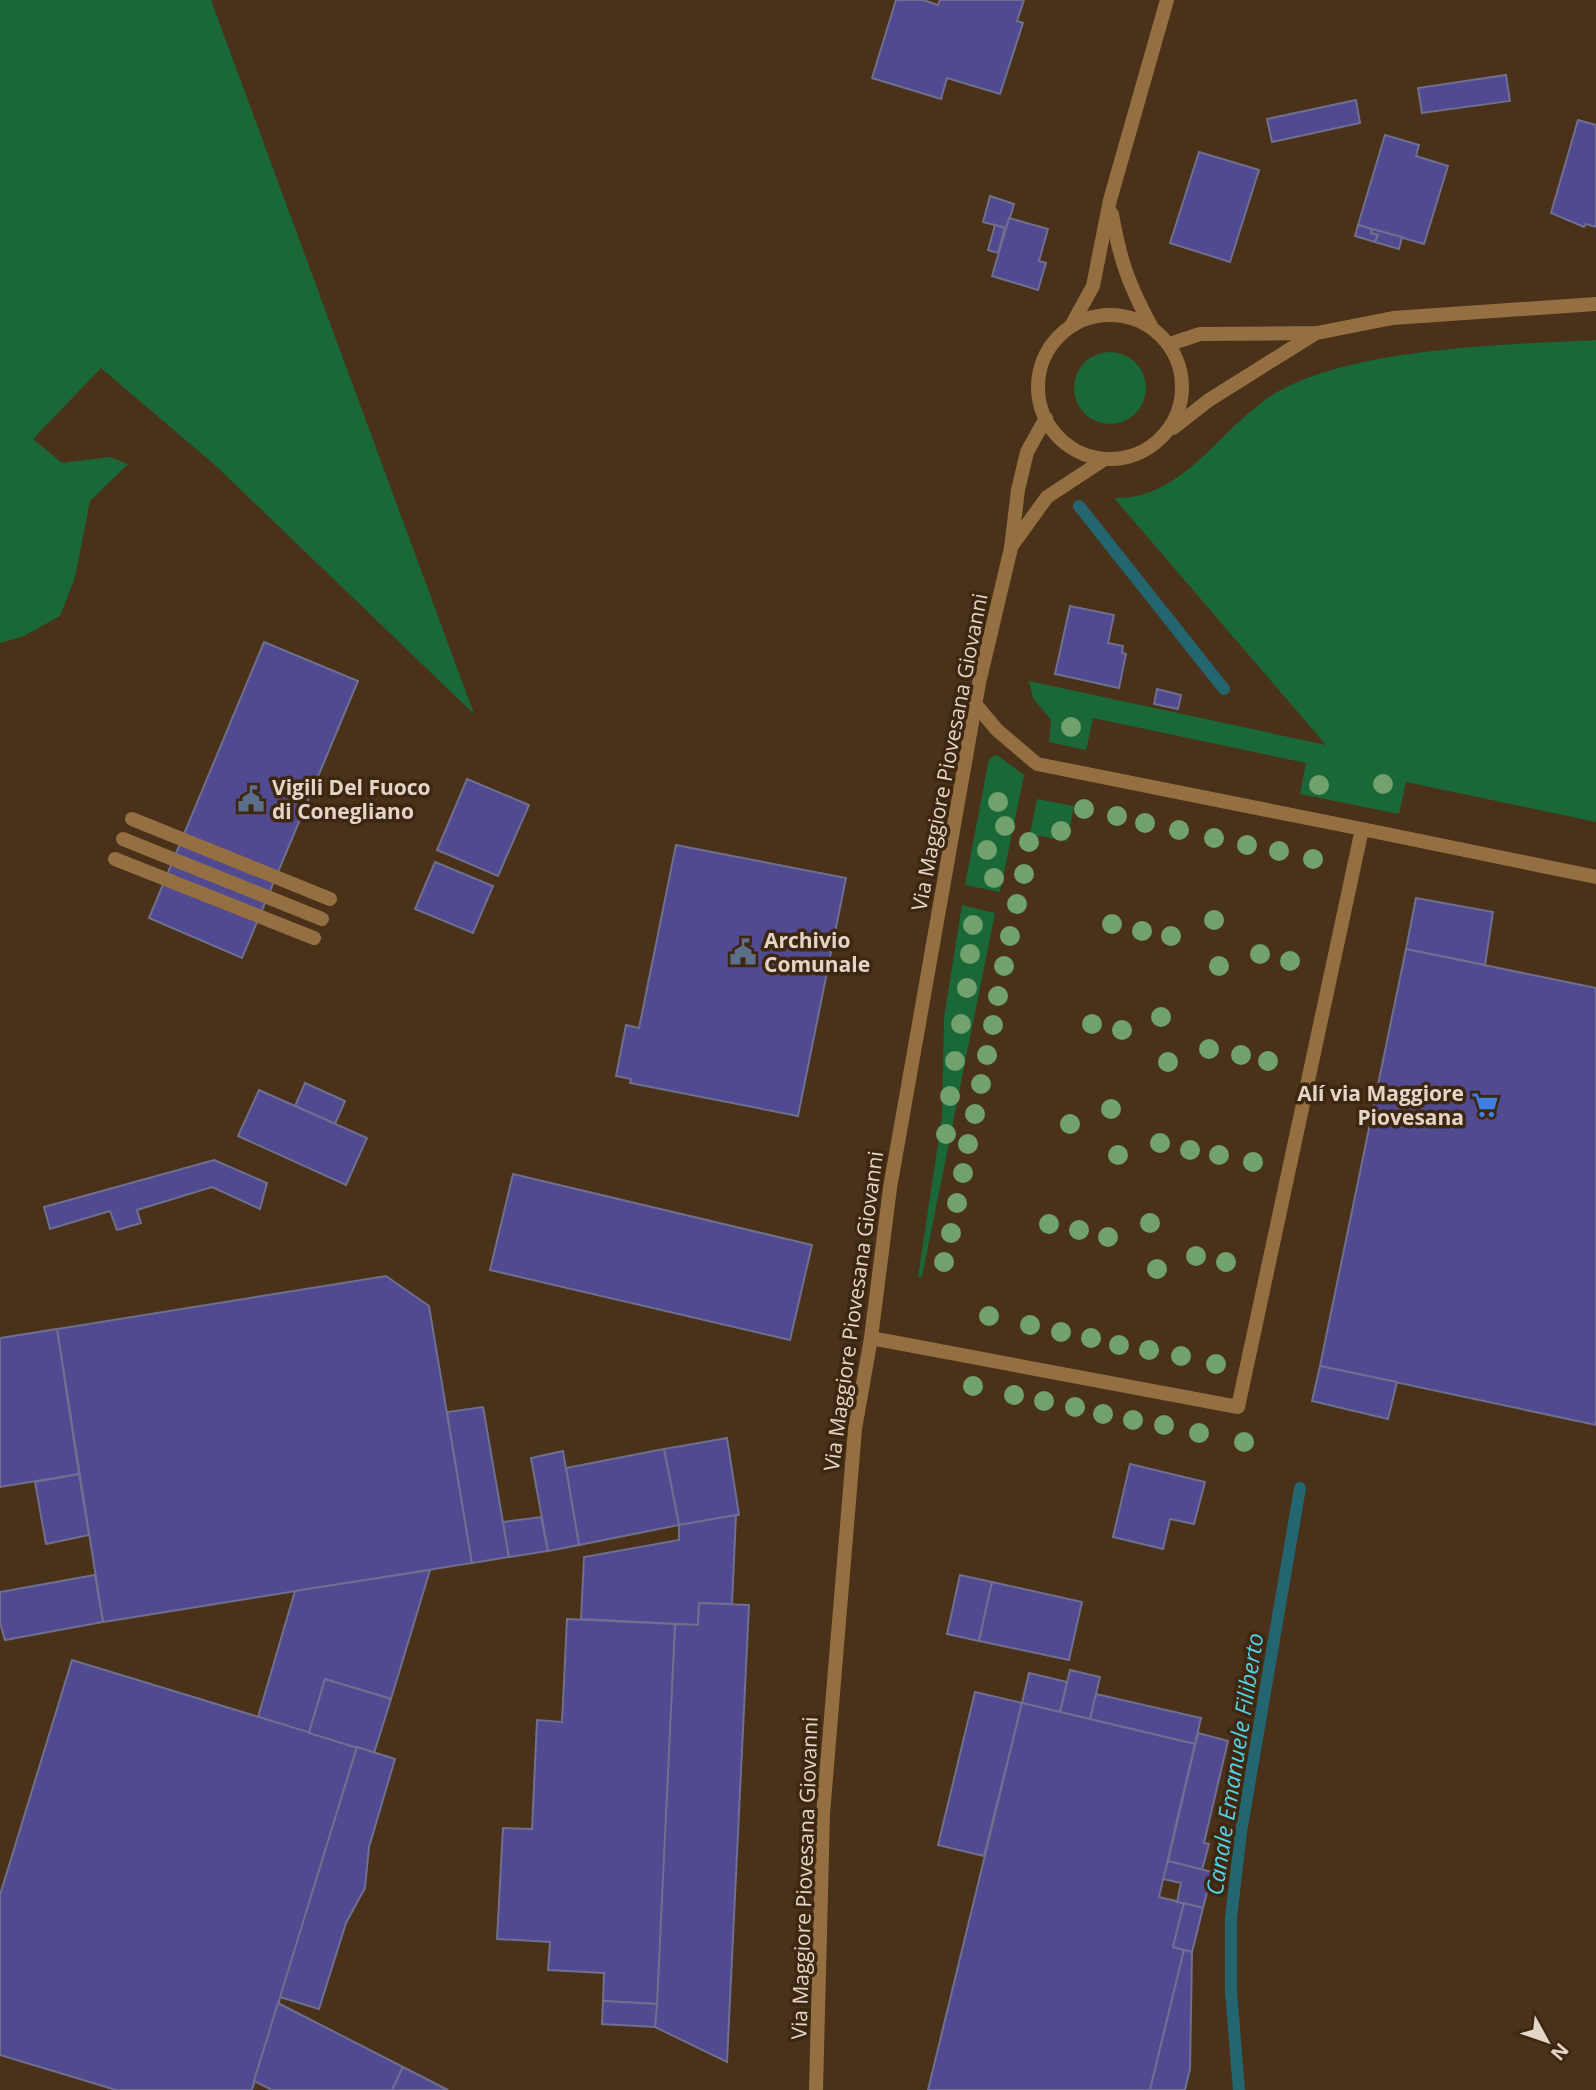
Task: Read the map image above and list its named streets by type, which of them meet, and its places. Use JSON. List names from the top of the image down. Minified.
{"streets":{"street":["Via Maggiore Piovesana Giovanni"]},"water":["Canale Emanuele Filiberto"],"places":{"public building":["Vigili Del Fuoco di Conegliano","Archivio Comunale"],"supermarket":["Alí via Maggiore Piovesana"]},"north":"bottom right"}
